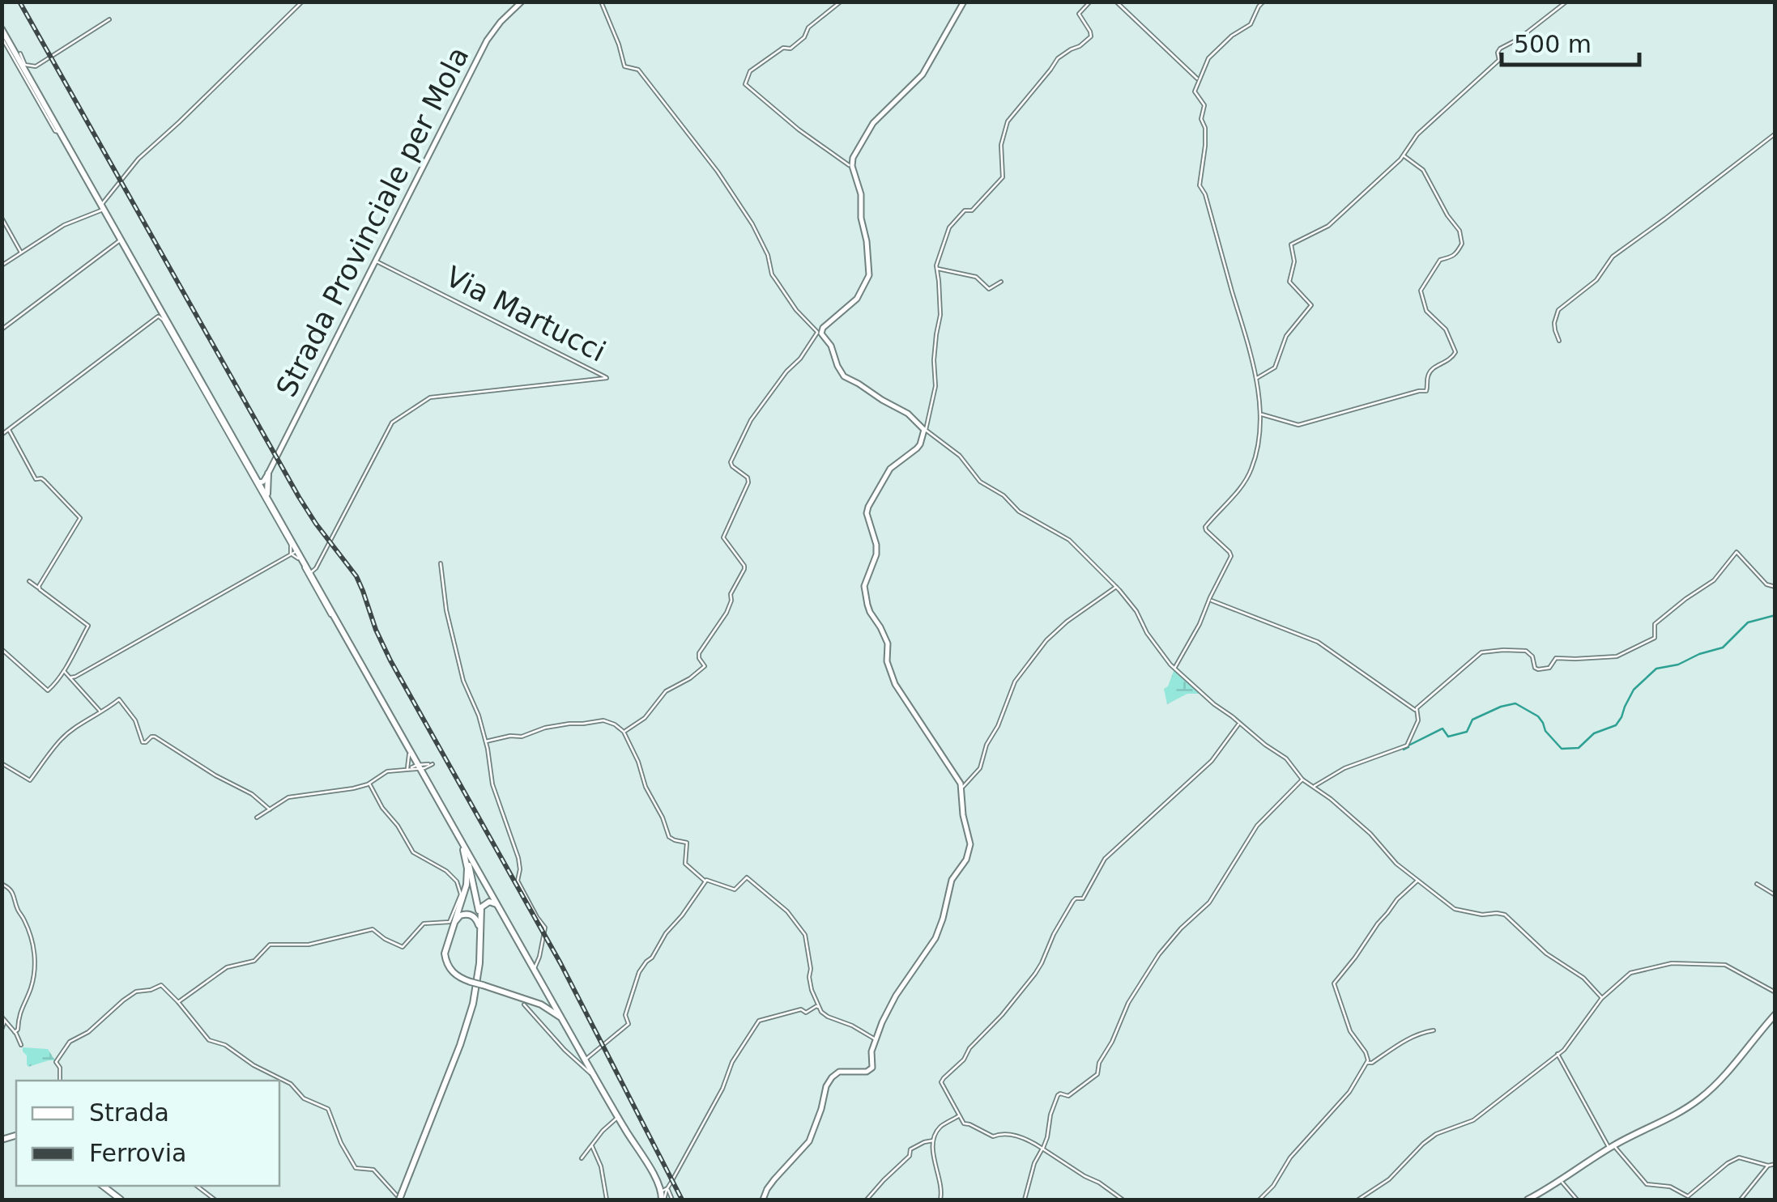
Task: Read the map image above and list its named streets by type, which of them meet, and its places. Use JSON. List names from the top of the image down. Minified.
{"streets":{"street":["Strada Provinciale per Mola","Via Martucci"]},"crossings":[["Strada Provinciale per Mola","Via Martucci"]],"legend":["Strada","Ferrovia"],"scale_bar":"500 m"}
